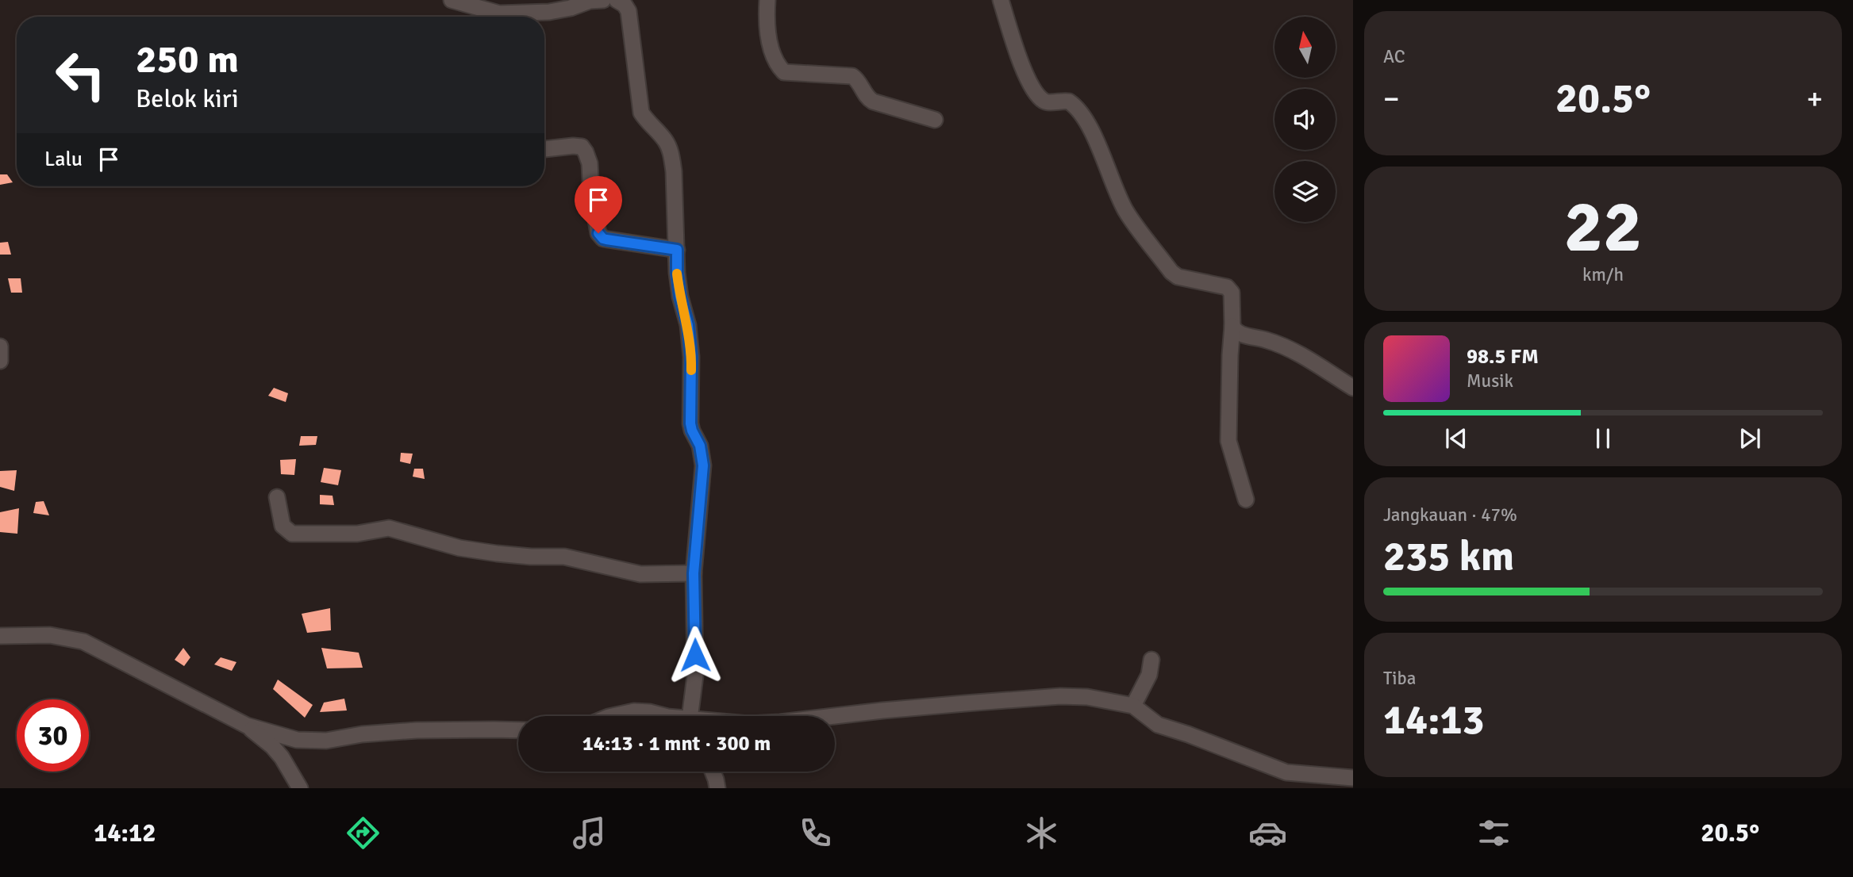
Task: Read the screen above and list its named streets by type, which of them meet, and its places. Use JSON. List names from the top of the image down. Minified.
{"north":"top","page":{"tile":["AC",["22","km/h"],["Jangkauan · 47%","235 km"],["Tiba","14:13"]],"turn":["250 m","Belok kiri"],"heat":["−","20.5°","+"],"then":"Lalu","song":["98.5 FM","Musik"],"limit":"30","trip":"14:13 · 1 mnt · 300 m","tabs":["14:12","20.5°"]}}
